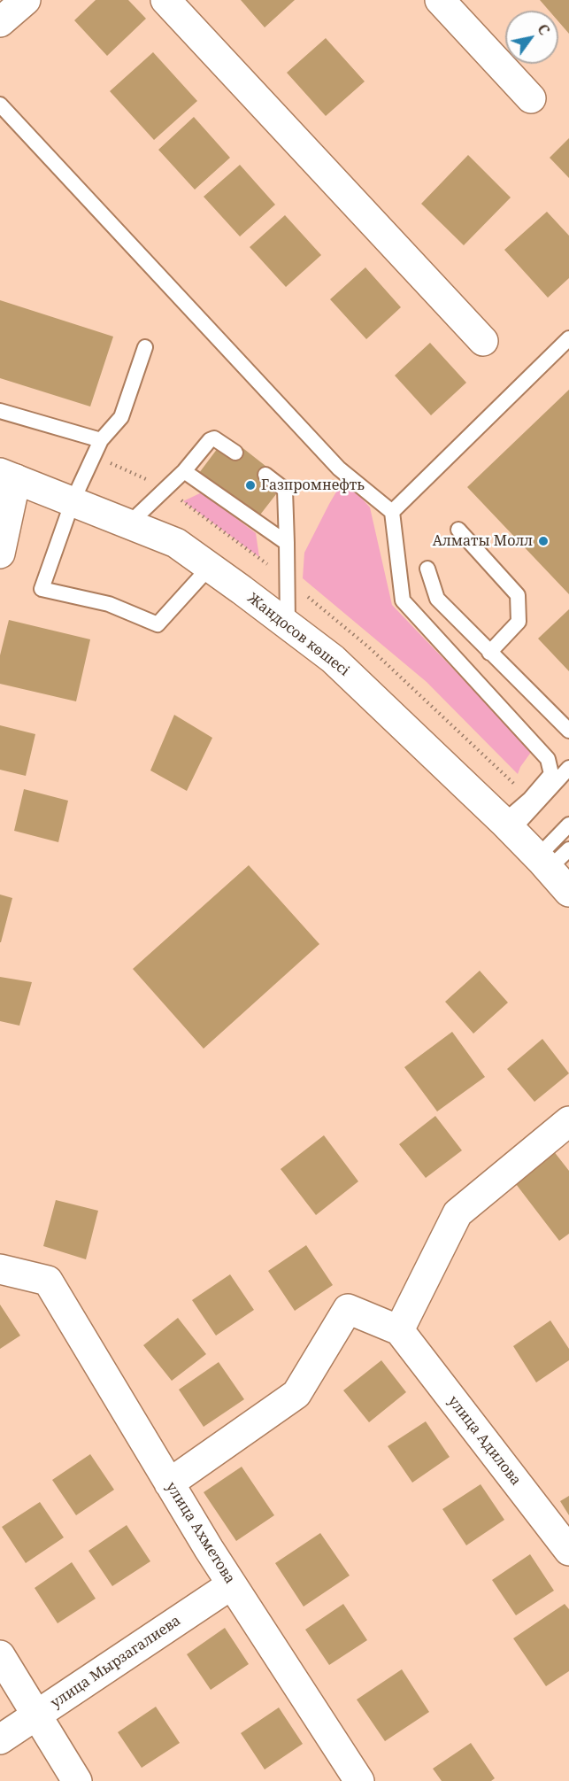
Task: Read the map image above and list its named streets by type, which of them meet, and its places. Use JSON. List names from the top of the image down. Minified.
{"streets":{"street":["Жандосов көшесі","улица Адилова","улица Ахметова","улица Мырзагалиева"]},"crossings":[["улица Ахметова","улица Мырзагалиева"]],"places":["Газпромнефть","Алматы Молл"],"north":"top right"}
